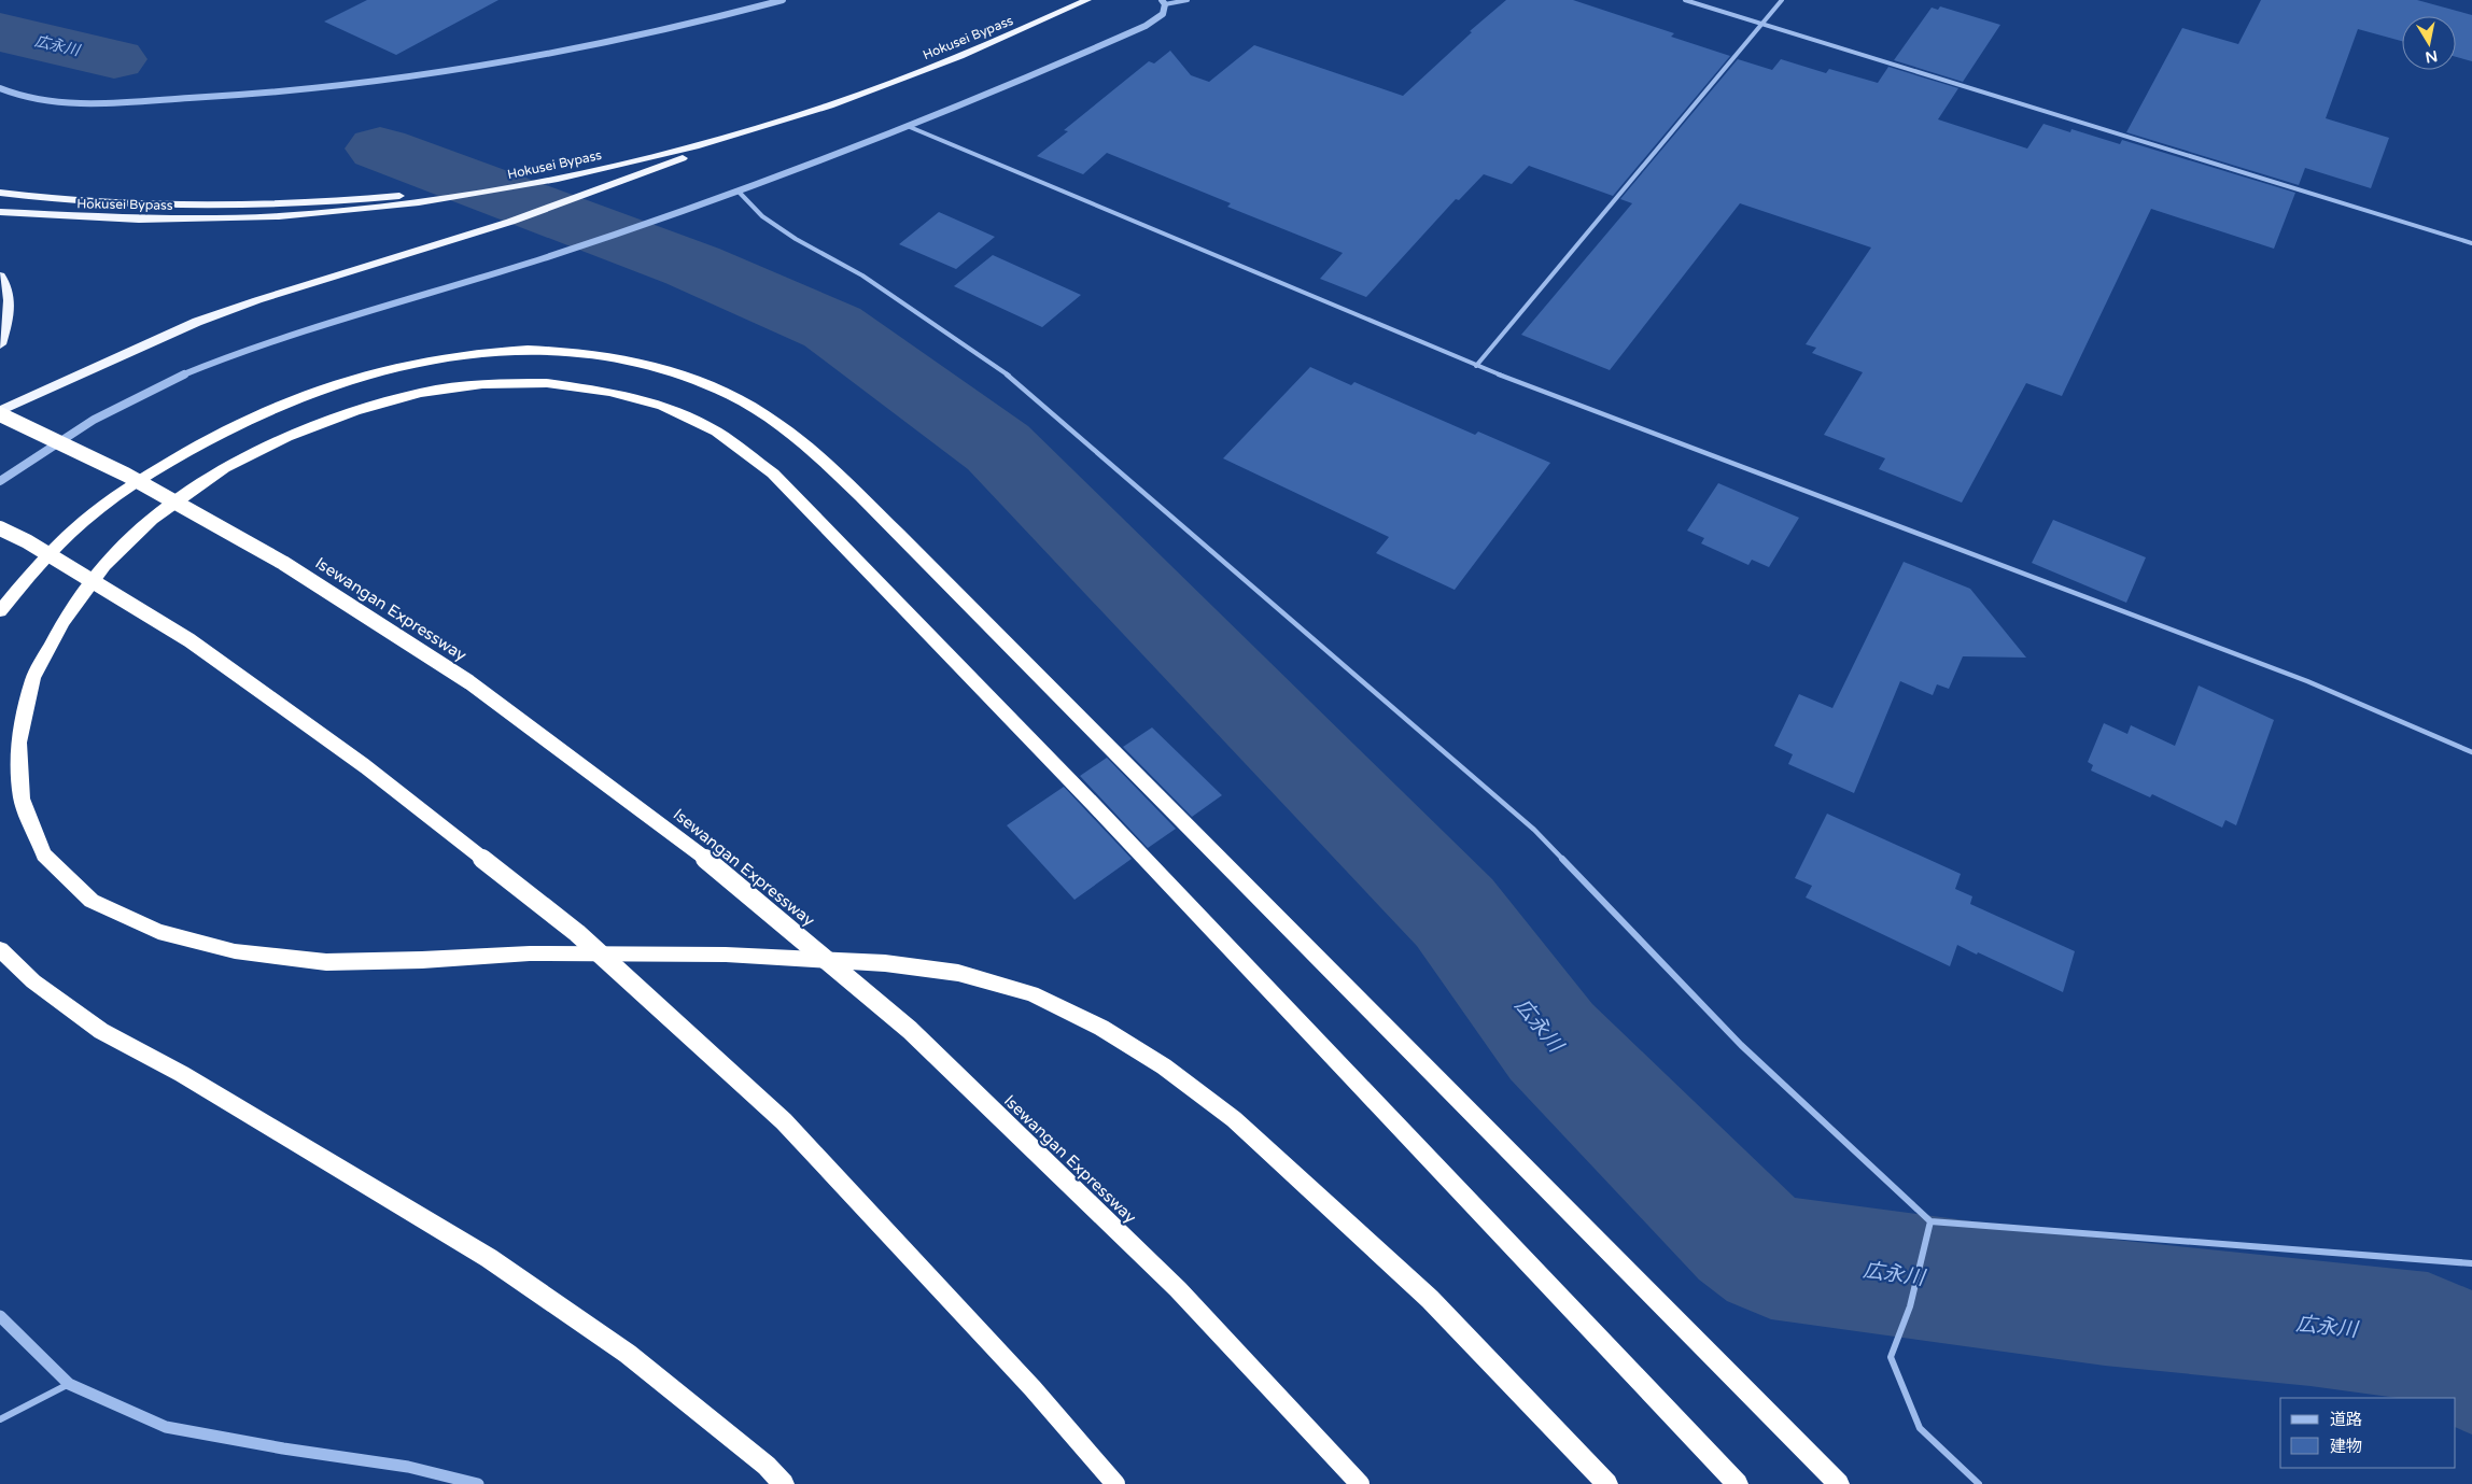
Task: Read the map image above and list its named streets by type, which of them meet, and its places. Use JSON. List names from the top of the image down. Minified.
{"streets":{"highway":["Hokusei Bypass","Isewangan Expressway"]},"water":["広永川"],"legend":["道路","建物"],"north":"bottom"}
